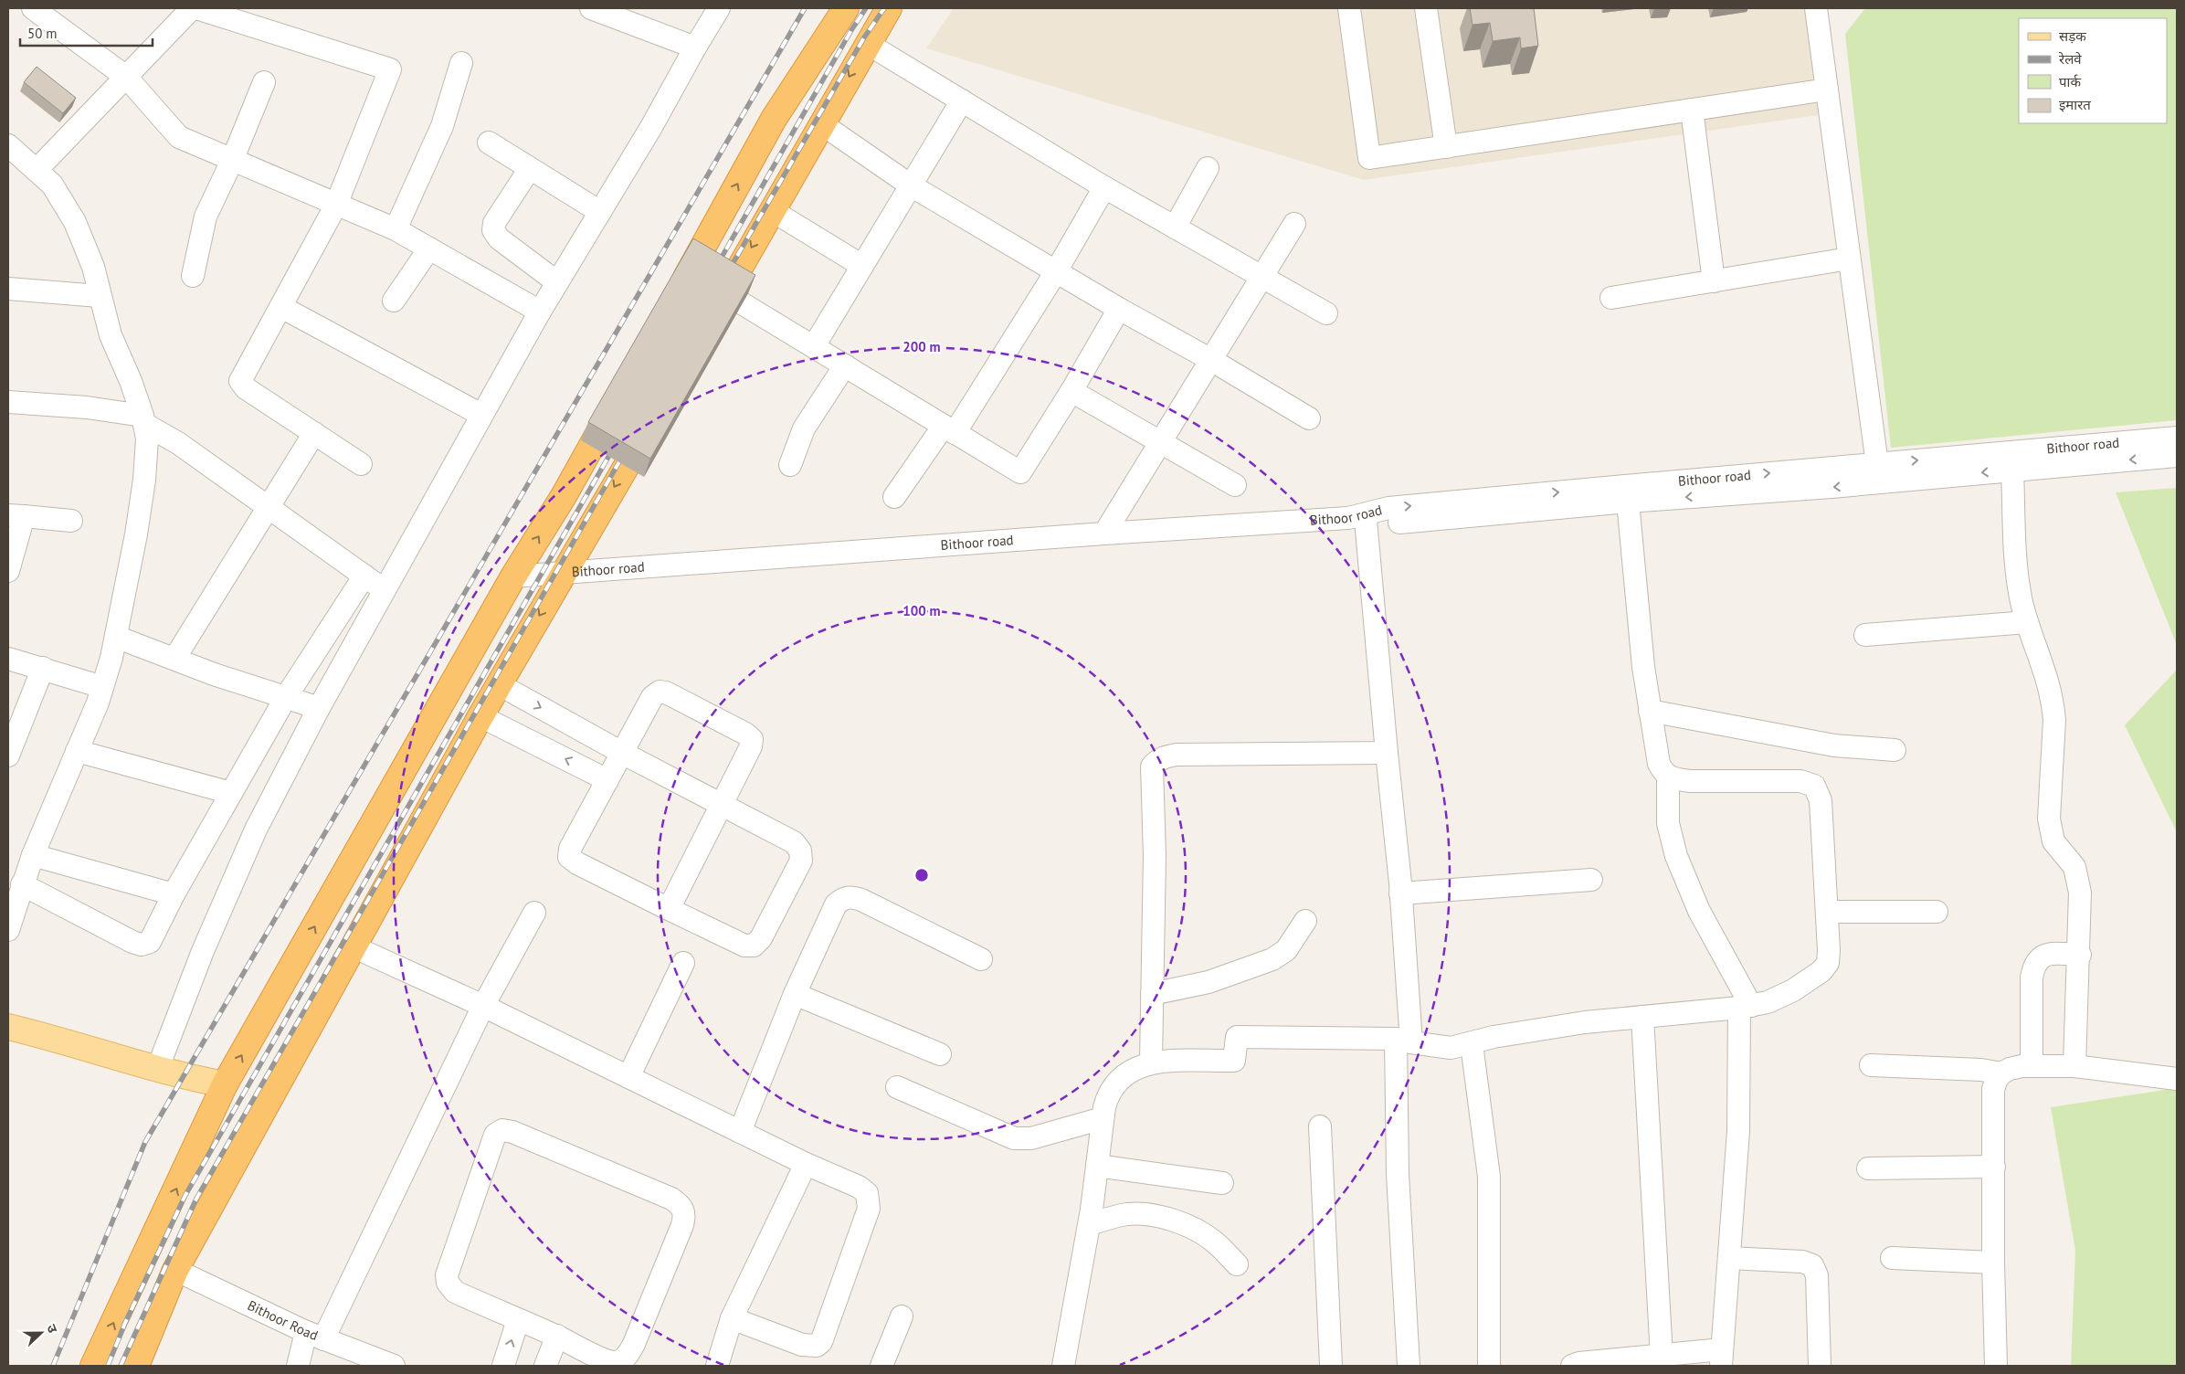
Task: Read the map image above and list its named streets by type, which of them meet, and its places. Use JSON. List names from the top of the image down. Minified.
{"streets":{"street":["Bithoor road","Bithoor Road"]},"legend":["सड़क","रेलवे","पार्क","इमारत"],"scale_bar":"50 m","north":"right","rings":["200 m","100 m"]}
